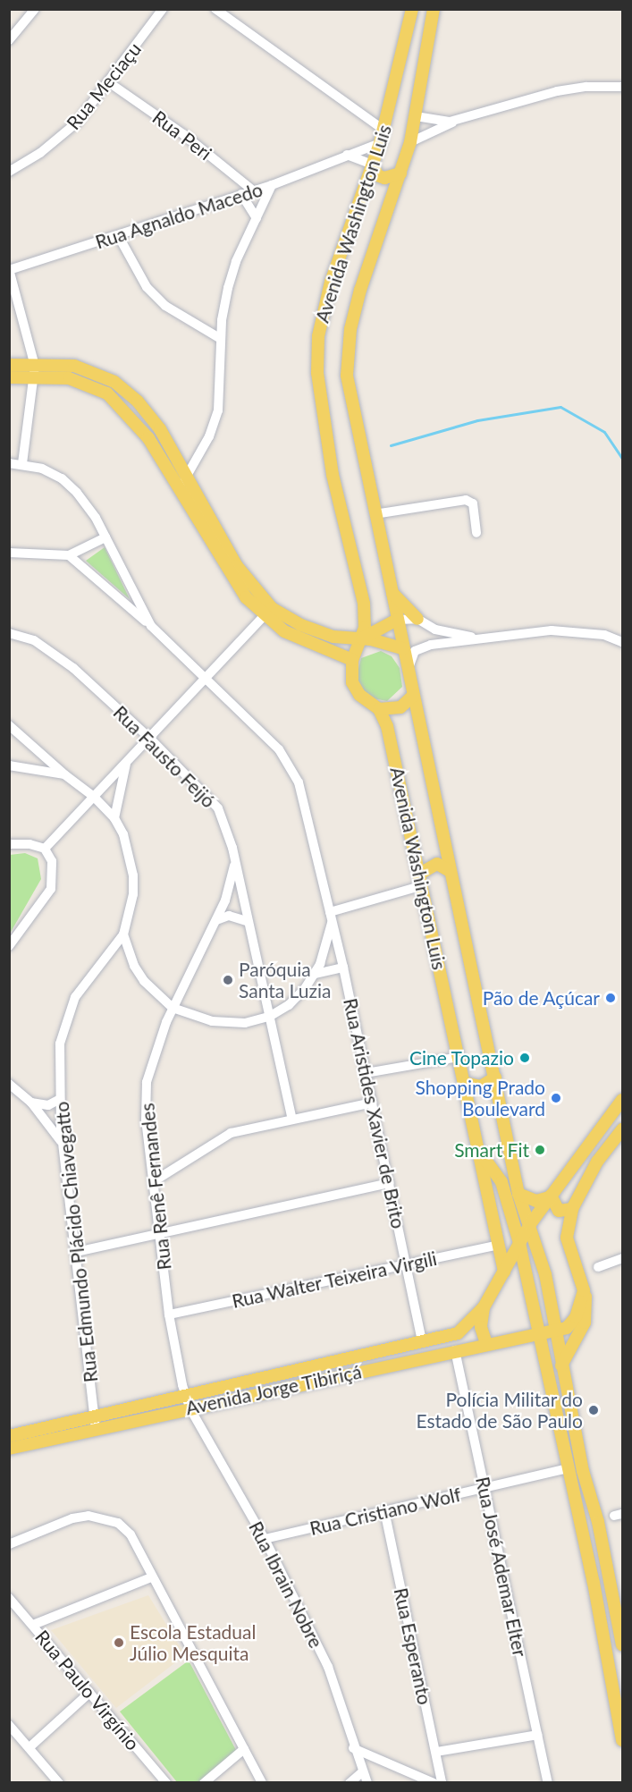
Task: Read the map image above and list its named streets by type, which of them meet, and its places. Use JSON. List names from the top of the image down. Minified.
{"streets":{"main road":["Avenida Washington Luis","Avenida Jorge Tibiriçá"],"street":["Rua Meciaçu","Rua Peri","Rua Agnaldo Macedo","Rua Fausto Feijó","Rua Aristides Xavier de Brito","Rua Renê Fernandes","Rua Edmundo Plácido Chiavegatto","Rua Walter Teixeira Virgili","Rua Cristiano Wolf","Rua José Ademar Elter","Rua Ibrain Nobre","Rua Esperanto","Rua Paulo Virgínio"]},"crossings":[["Rua Meciaçu","Rua Peri"],["Rua Peri","Rua Agnaldo Macedo"],["Rua Agnaldo Macedo","Avenida Washington Luis"],["Avenida Washington Luis","Avenida Jorge Tibiriçá"],["Avenida Washington Luis","Rua Cristiano Wolf"],["Rua Fausto Feijó","Rua Renê Fernandes"],["Rua Aristides Xavier de Brito","Rua Walter Teixeira Virgili"],["Rua Aristides Xavier de Brito","Avenida Jorge Tibiriçá"],["Rua Renê Fernandes","Rua Walter Teixeira Virgili"],["Rua Renê Fernandes","Avenida Jorge Tibiriçá"],["Rua Renê Fernandes","Rua Ibrain Nobre"],["Rua Edmundo Plácido Chiavegatto","Avenida Jorge Tibiriçá"],["Avenida Jorge Tibiriçá","Rua José Ademar Elter"],["Avenida Jorge Tibiriçá","Rua Ibrain Nobre"],["Rua Cristiano Wolf","Rua José Ademar Elter"],["Rua Cristiano Wolf","Rua Ibrain Nobre"],["Rua Cristiano Wolf","Rua Esperanto"]],"places":["Paróquia Santa Luzia","Pão de Açúcar","Cine Topazio","Shopping Prado Boulevard","Smart Fit","Polícia Militar do Estado de São Paulo","Escola Estadual Júlio Mesquita"]}
